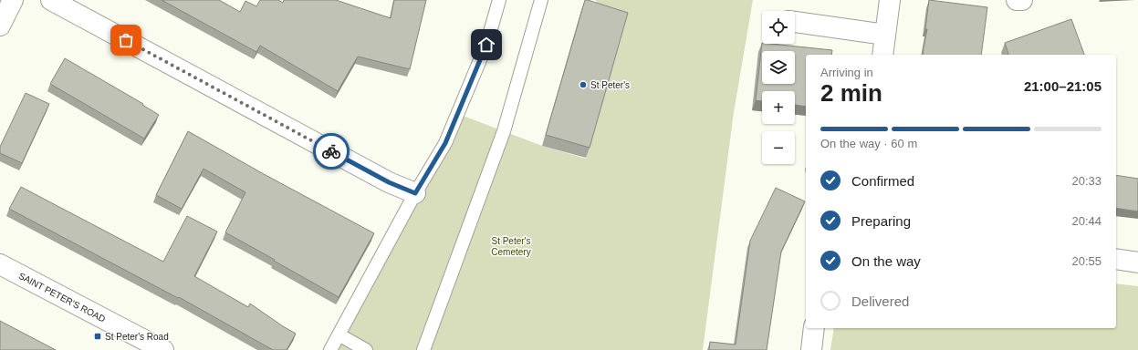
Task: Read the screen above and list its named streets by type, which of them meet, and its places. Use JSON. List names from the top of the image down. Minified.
{"streets":{"street":["SAINT PETER'S ROAD"]},"parks":["St Peter's Cemetery"],"places":{"other":["St Peter's"],"transit":["St Peter's Road"]},"page":{"map_buttons":["+","−"],"heading":["2 min","Arriving in","21:00–21:05"],"bar":"On the way · 60 m","list":[["Confirmed","20:33"],["Preparing","20:44"],["On the way","20:55"],"Delivered"]}}
